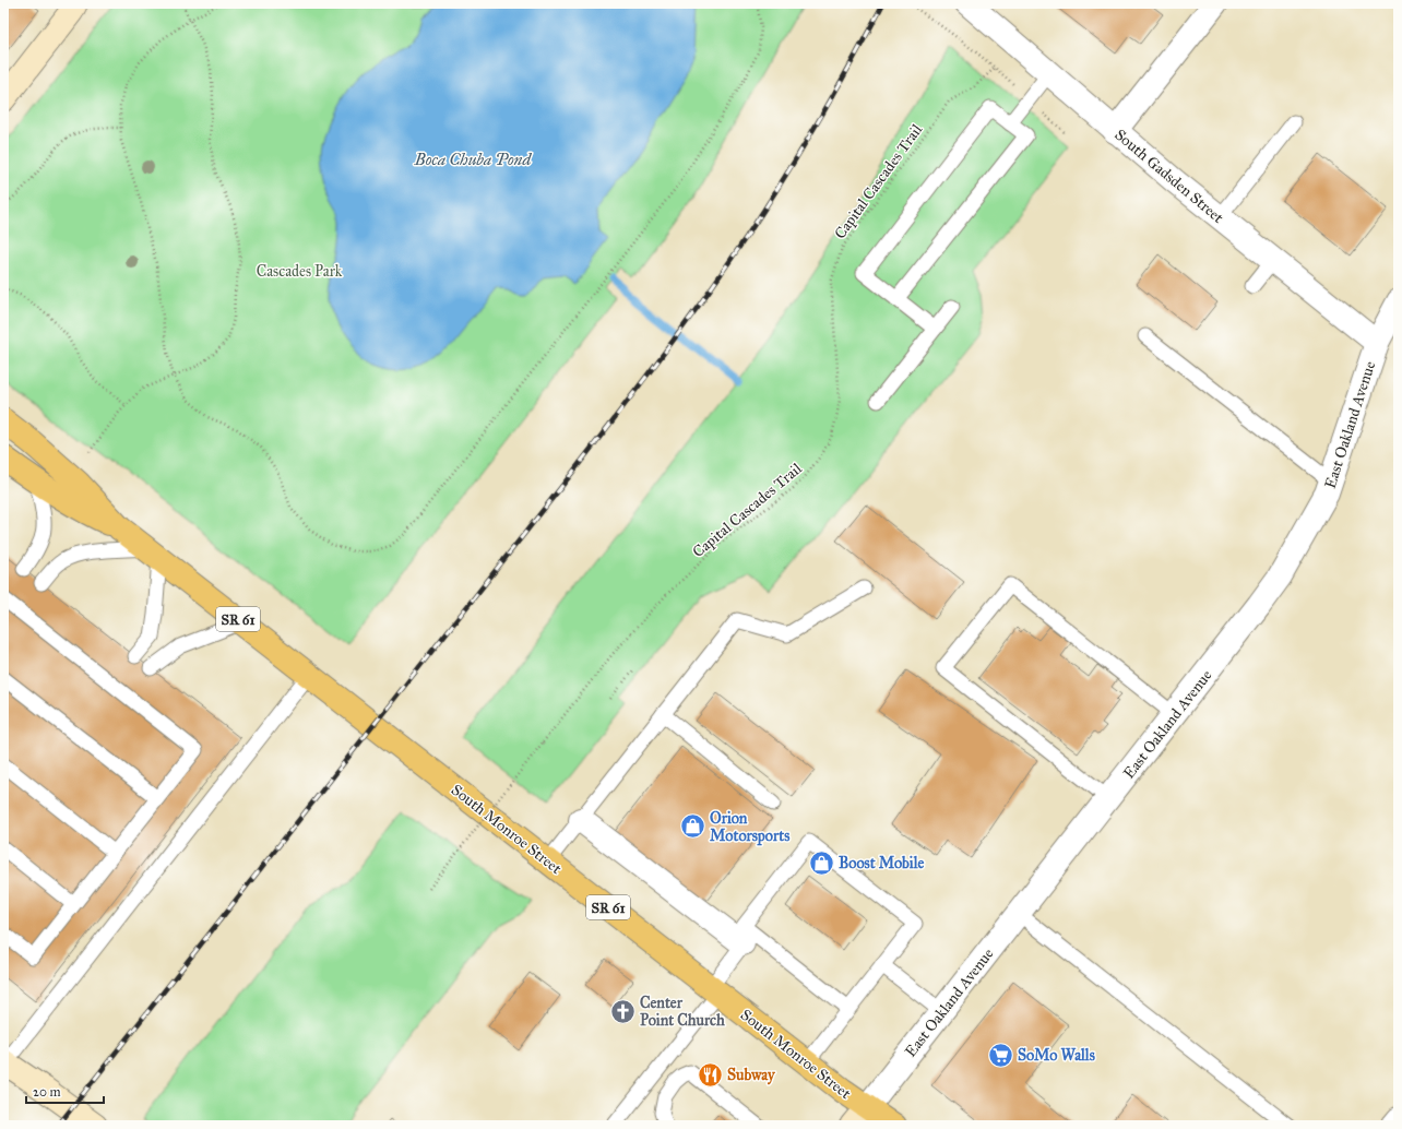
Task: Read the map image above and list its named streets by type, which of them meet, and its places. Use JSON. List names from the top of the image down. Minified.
{"streets":{"main road":["SR 61","South Monroe Street"],"street":["South Gadsden Street","East Oakland Avenue"],"path":["Capital Cascades Trail"]},"crossings":[["South Gadsden Street","East Oakland Avenue"],["East Oakland Avenue","South Monroe Street"]],"water":["Boca Chuba Pond"],"parks":["Cascades Park"],"places":{"shop":["Orion Motorsports","Boost Mobile"],"church":["Center Point Church"],"supermarket":["SoMo Walls"],"restaurant":["Subway"]},"scale_bar":"20 m"}
